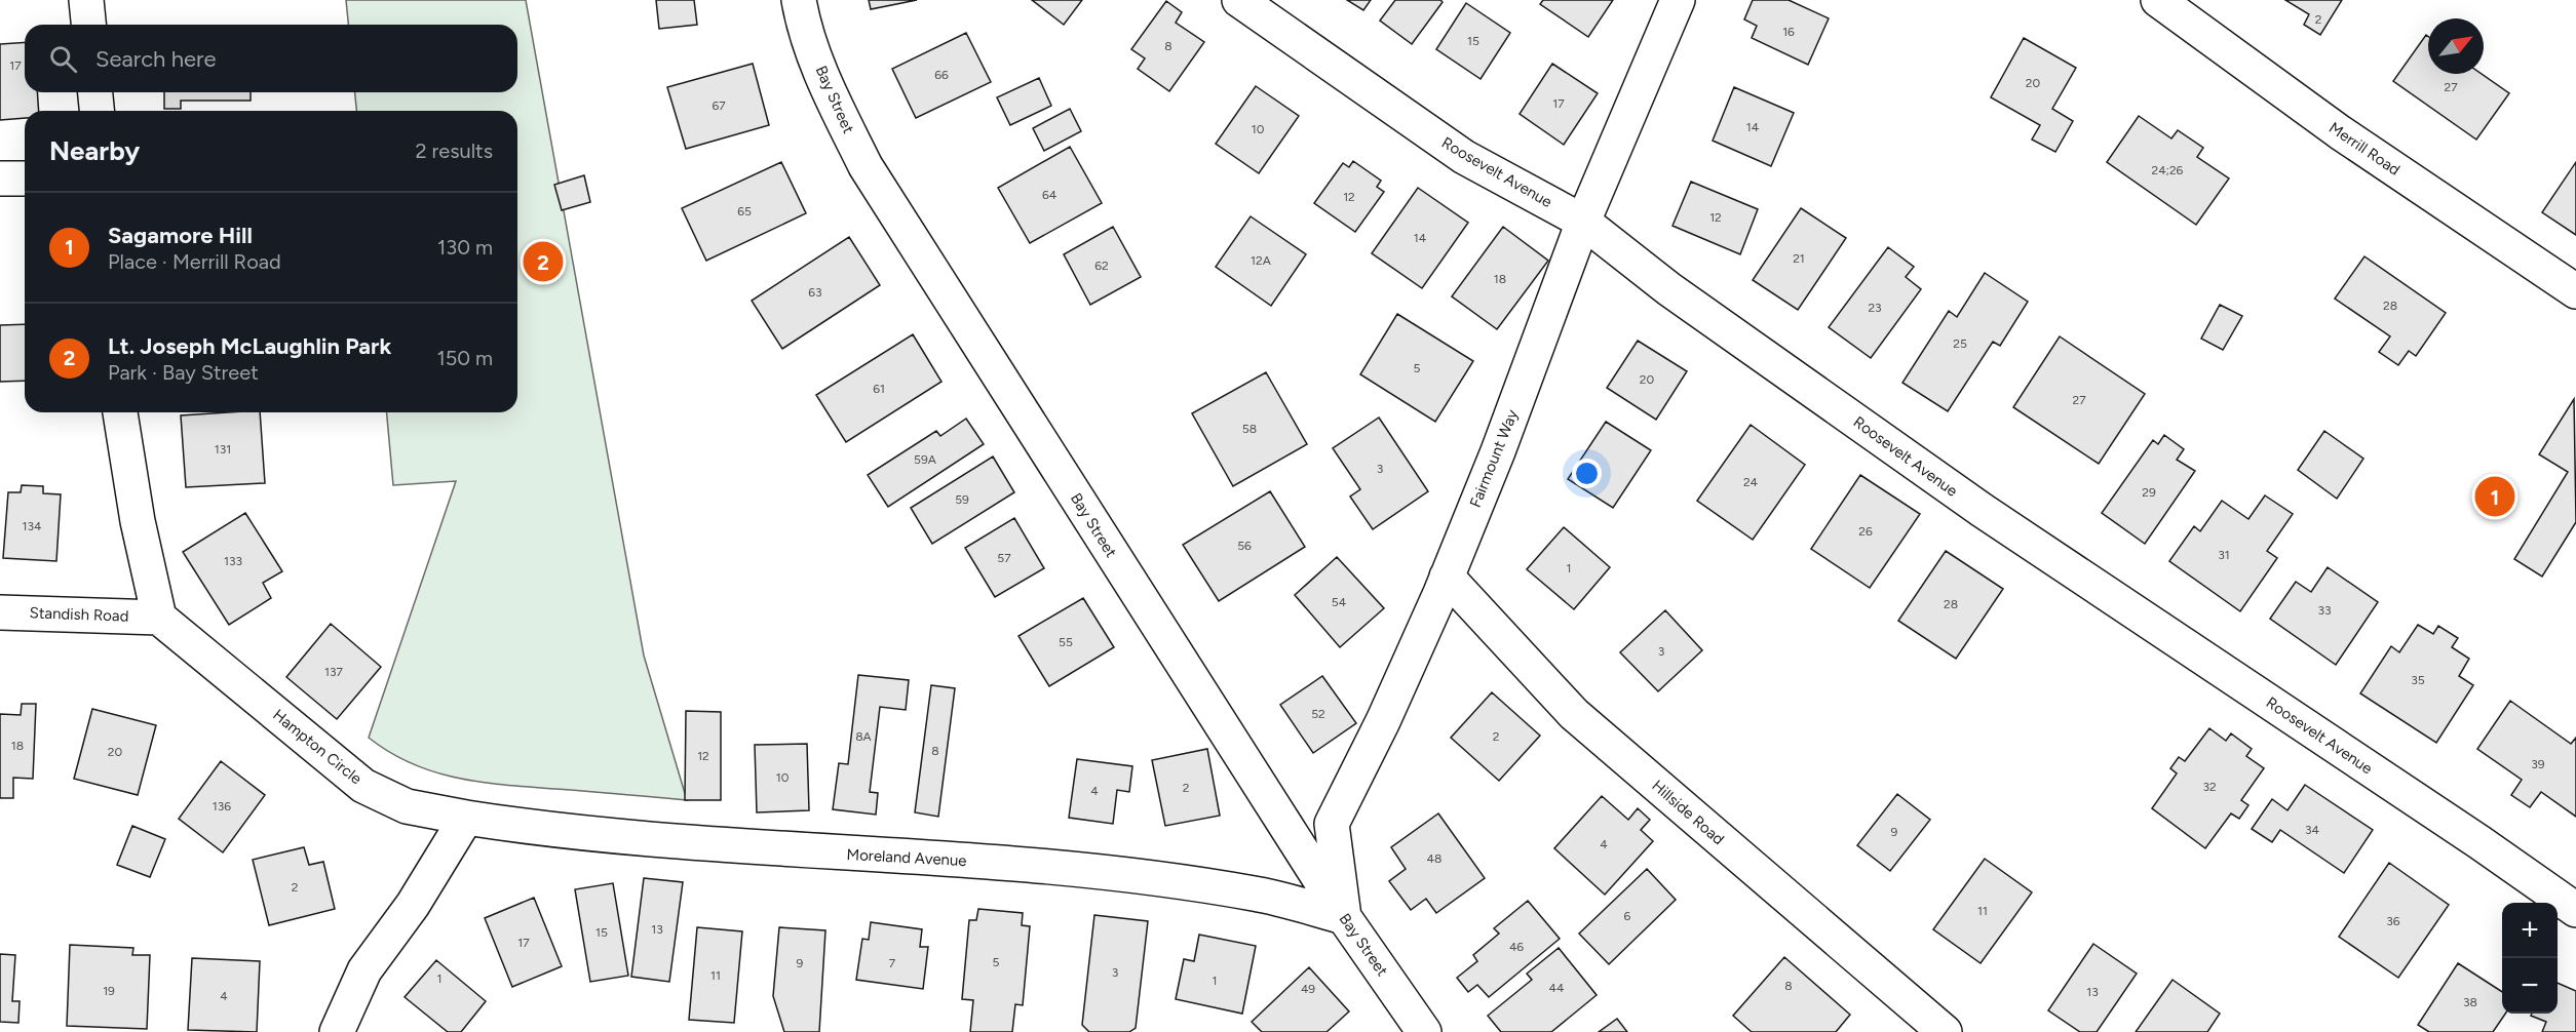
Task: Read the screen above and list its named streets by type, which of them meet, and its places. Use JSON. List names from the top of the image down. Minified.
{"streets":{"street":["Bay Street","Merrill Road","Roosevelt Avenue","Fairmount Way","Standish Road","Hampton Circle","Hillside Road","Moreland Avenue"]},"crossings":[["Bay Street","Fairmount Way"],["Bay Street","Moreland Avenue"],["Roosevelt Avenue","Fairmount Way"],["Fairmount Way","Hillside Road"],["Fairmount Way","Moreland Avenue"],["Standish Road","Hampton Circle"],["Hampton Circle","Moreland Avenue"]],"house_numbers":["2","16","15","8","17","66","20","27","17","67","14","10","24;26","64","12","65","12","14","21","12A","62","18","63","28","23","25","5","20","61","27","58","131","59A","3","24","29","59","134","26","56","31","57","133","1","54","28","33","55","3","137","35","52","8A","2","18","8","20","12","39","10","32","2","4","136","34","9","4","48","2","11","6","36","13","15","17","46","5","9","7","3","11","1","1","8","44","49","19","13","4","38"],"north":"top right","page":{"search":"Search here","heading":["Nearby","2 results"],"list":[{"mark":"1","name":"Sagamore Hill","note":"Place · Merrill Road","value":"130 m"},{"mark":"2","name":"Lt. Joseph McLaughlin Park","note":"Park · Bay Street","value":"150 m"}],"pins":["2","1"],"map_buttons":["+","−"]}}
